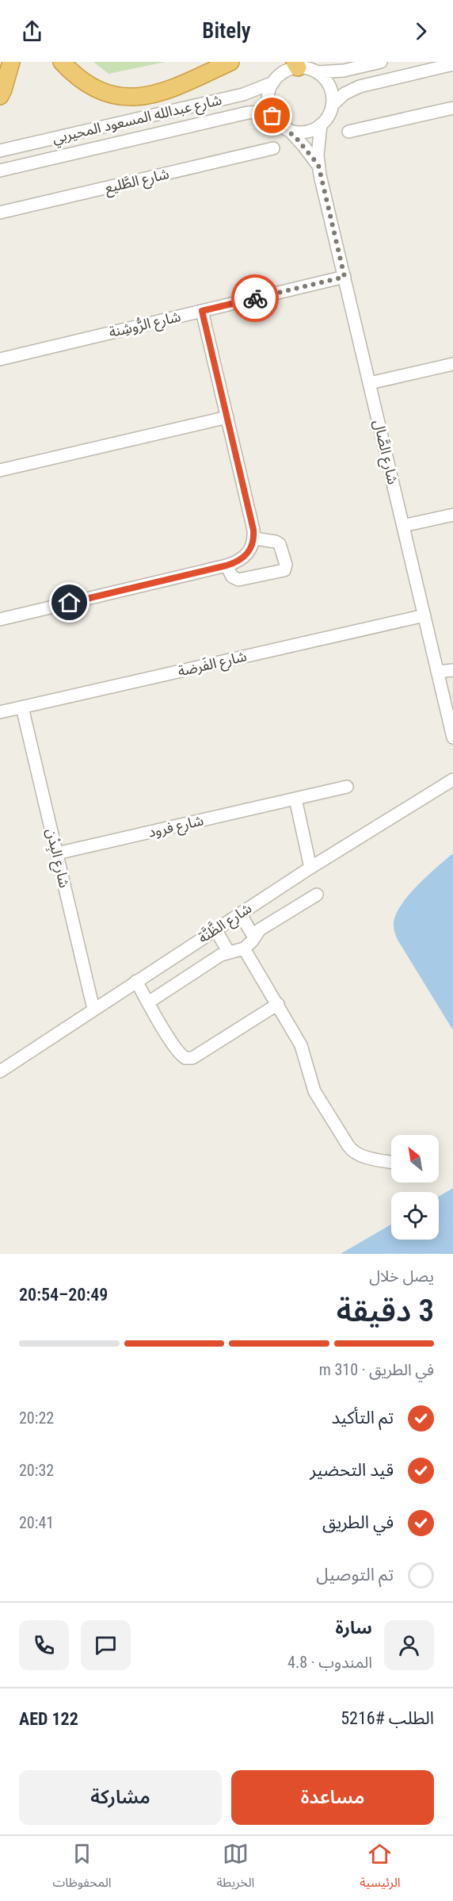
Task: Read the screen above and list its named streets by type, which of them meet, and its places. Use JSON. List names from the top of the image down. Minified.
{"streets":{"street":["شارع عبدالله المسعود المحيربي","شارع الطَّليع","شارع الرُّوشِنة","شارع الصَّال","شارع الفَرضة","شارع فرود","شارع البِدْن","شارع الظَّنَّة"]},"crossings":[["شارع عبدالله المسعود المحيربي","شارع الصَّال"],["شارع الرُّوشِنة","شارع الصَّال"],["شارع الصَّال","شارع الفَرضة"],["شارع الفَرضة","شارع البِدْن"],["شارع فرود","شارع البِدْن"],["شارع البِدْن","شارع الظَّنَّة"]],"north":"top left","page":{"header":"Bitely","heading":["3 دقيقة","يصل خلال","20:49–20:54"],"panel":["سارة","المندوب · 4.8","الطلب #5216","AED 122"],"bar":"في الطريق · 310 m","list":[["تم التأكيد","20:22"],["قيد التحضير","20:32"],["في الطريق","20:41"],"تم التوصيل"],"buttons":["مساعدة","مشاركة"],"tabs":["الرئيسية","الخريطة","المحفوظات"]}}
